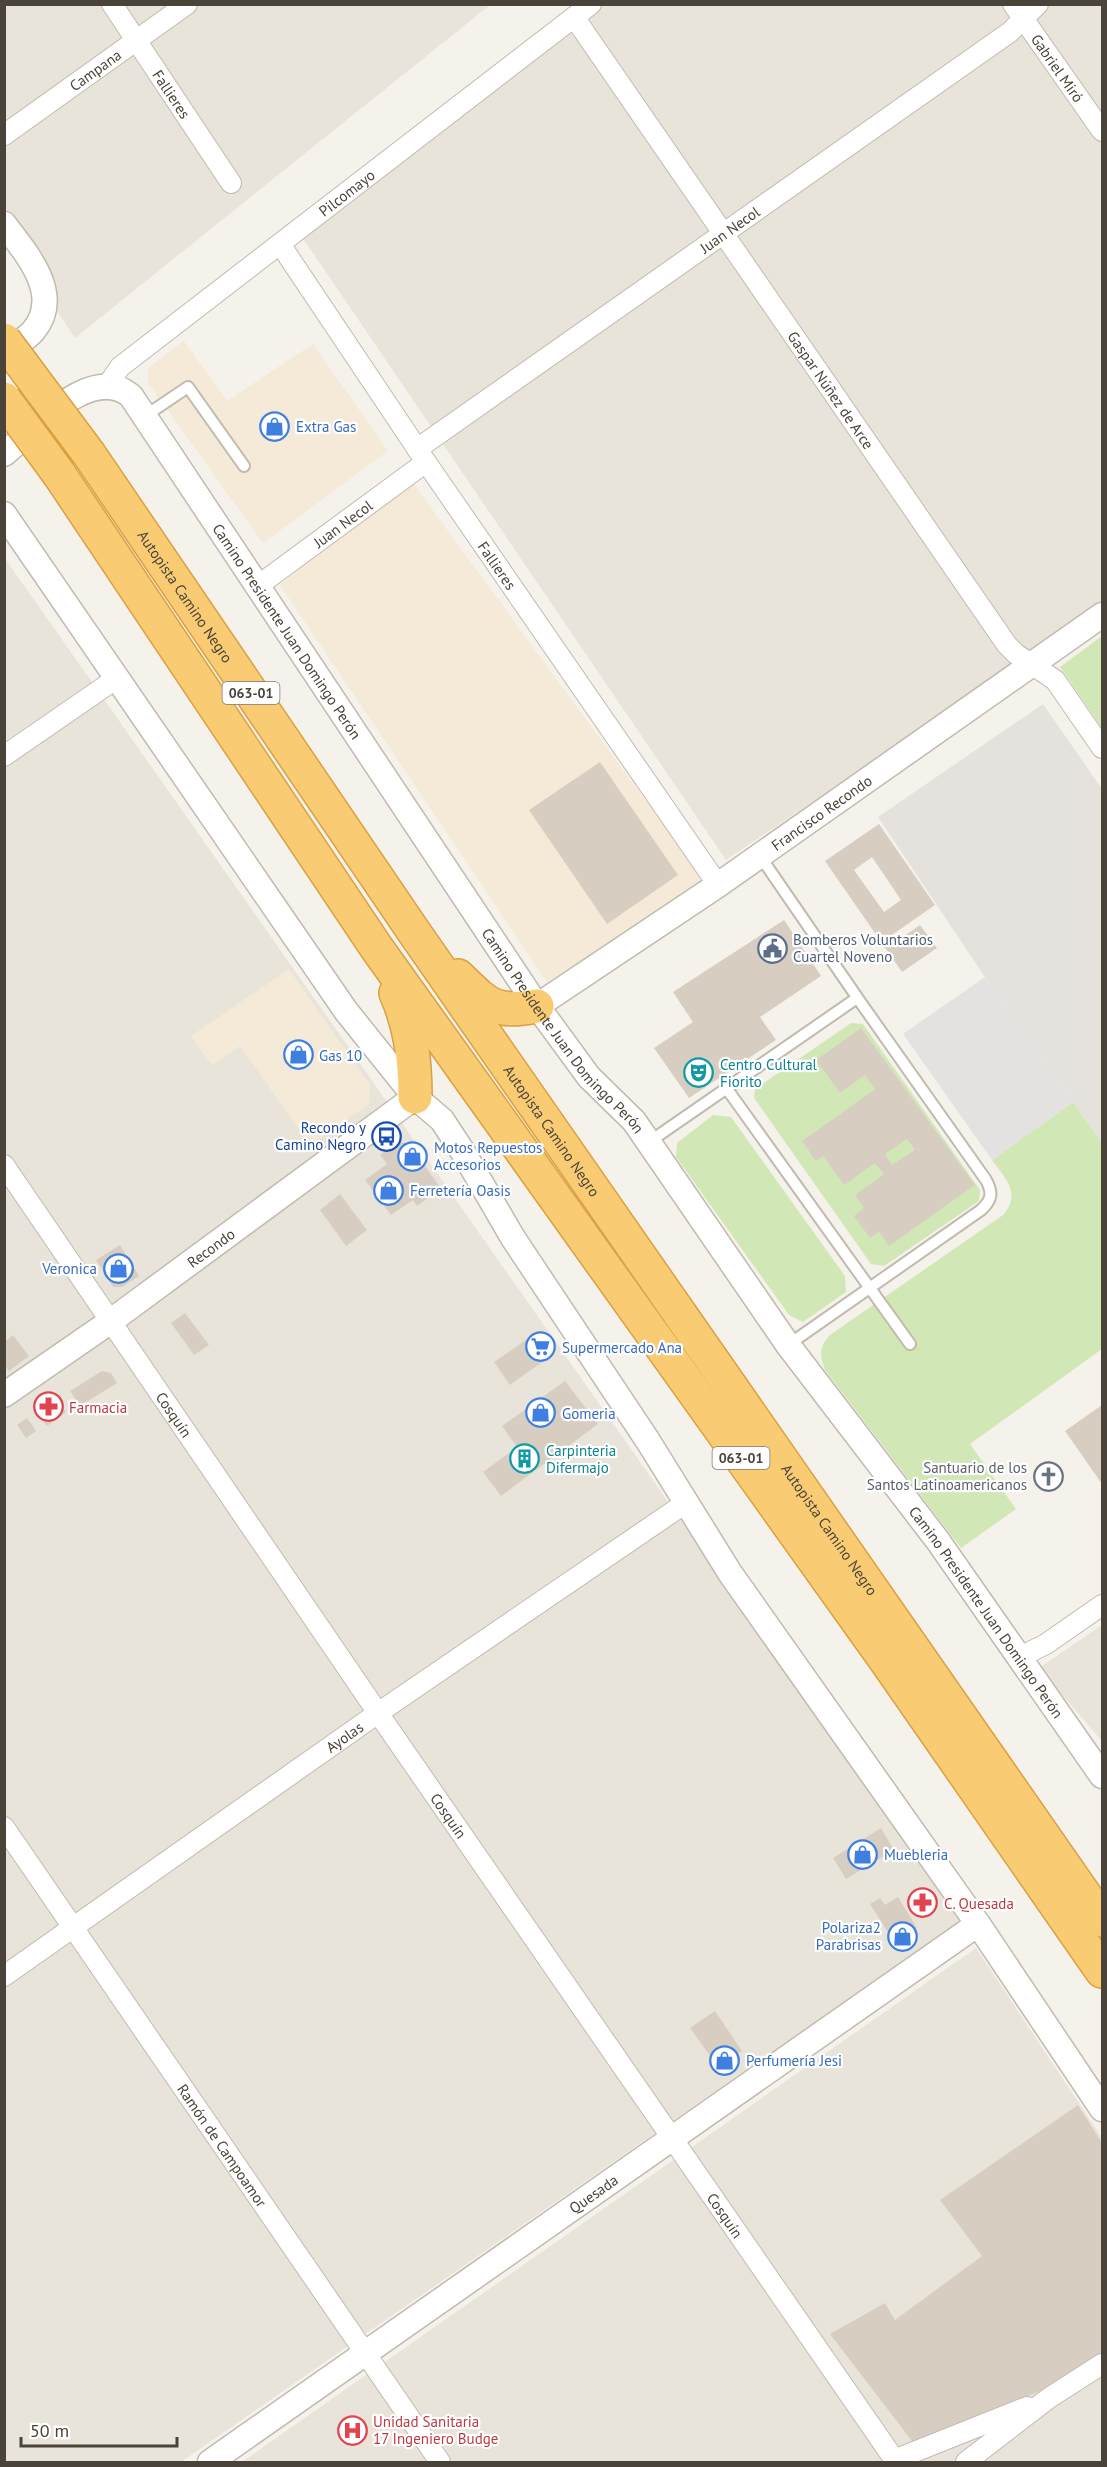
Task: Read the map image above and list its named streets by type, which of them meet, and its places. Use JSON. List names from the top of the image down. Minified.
{"streets":{"highway":["Autopista Camino Negro","063-01"],"street":["Gabriel Miró","Campana","Fallieres","Pilcomayo","Juan Necol","Gaspar Núñez de Arce","Camino Presidente Juan Domingo Perón","Francisco Recondo","Recondo","Cosquín","Ayolas","Ramón de Campoamor","Quesada"]},"crossings":[["Gabriel Miró","Juan Necol"],["Campana","Fallieres"],["Fallieres","Pilcomayo"],["Fallieres","Juan Necol"],["Fallieres","Francisco Recondo"],["Pilcomayo","Gaspar Núñez de Arce"],["Pilcomayo","Camino Presidente Juan Domingo Perón"],["Juan Necol","Gaspar Núñez de Arce"],["Juan Necol","Camino Presidente Juan Domingo Perón"],["Gaspar Núñez de Arce","Francisco Recondo"],["Camino Presidente Juan Domingo Perón","Francisco Recondo"],["Recondo","Cosquín"],["Cosquín","Ayolas"],["Cosquín","Quesada"],["Ayolas","Ramón de Campoamor"],["Ramón de Campoamor","Quesada"]],"places":{"shop":["Extra Gas","Gas 10","Motos Repuestos Accesorios","Ferretería Oasis","Veronica","Gomeria","Muebleria","Polariza2 Parabrisas","Perfumería Jesi"],"public building":["Bomberos Voluntarios Cuartel Noveno"],"theatre":["Centro Cultural Fiorito"],"bus stop":["Recondo y Camino Negro"],"supermarket":["Supermercado Ana"],"pharmacy":["Farmacia","C. Quesada"],"building":["Carpinteria Difermajo"],"church":["Santuario de los Santos Latinoamericanos"],"hospital":["Unidad Sanitaria 17 Ingeniero Budge"]},"scale_bar":"50 m"}
